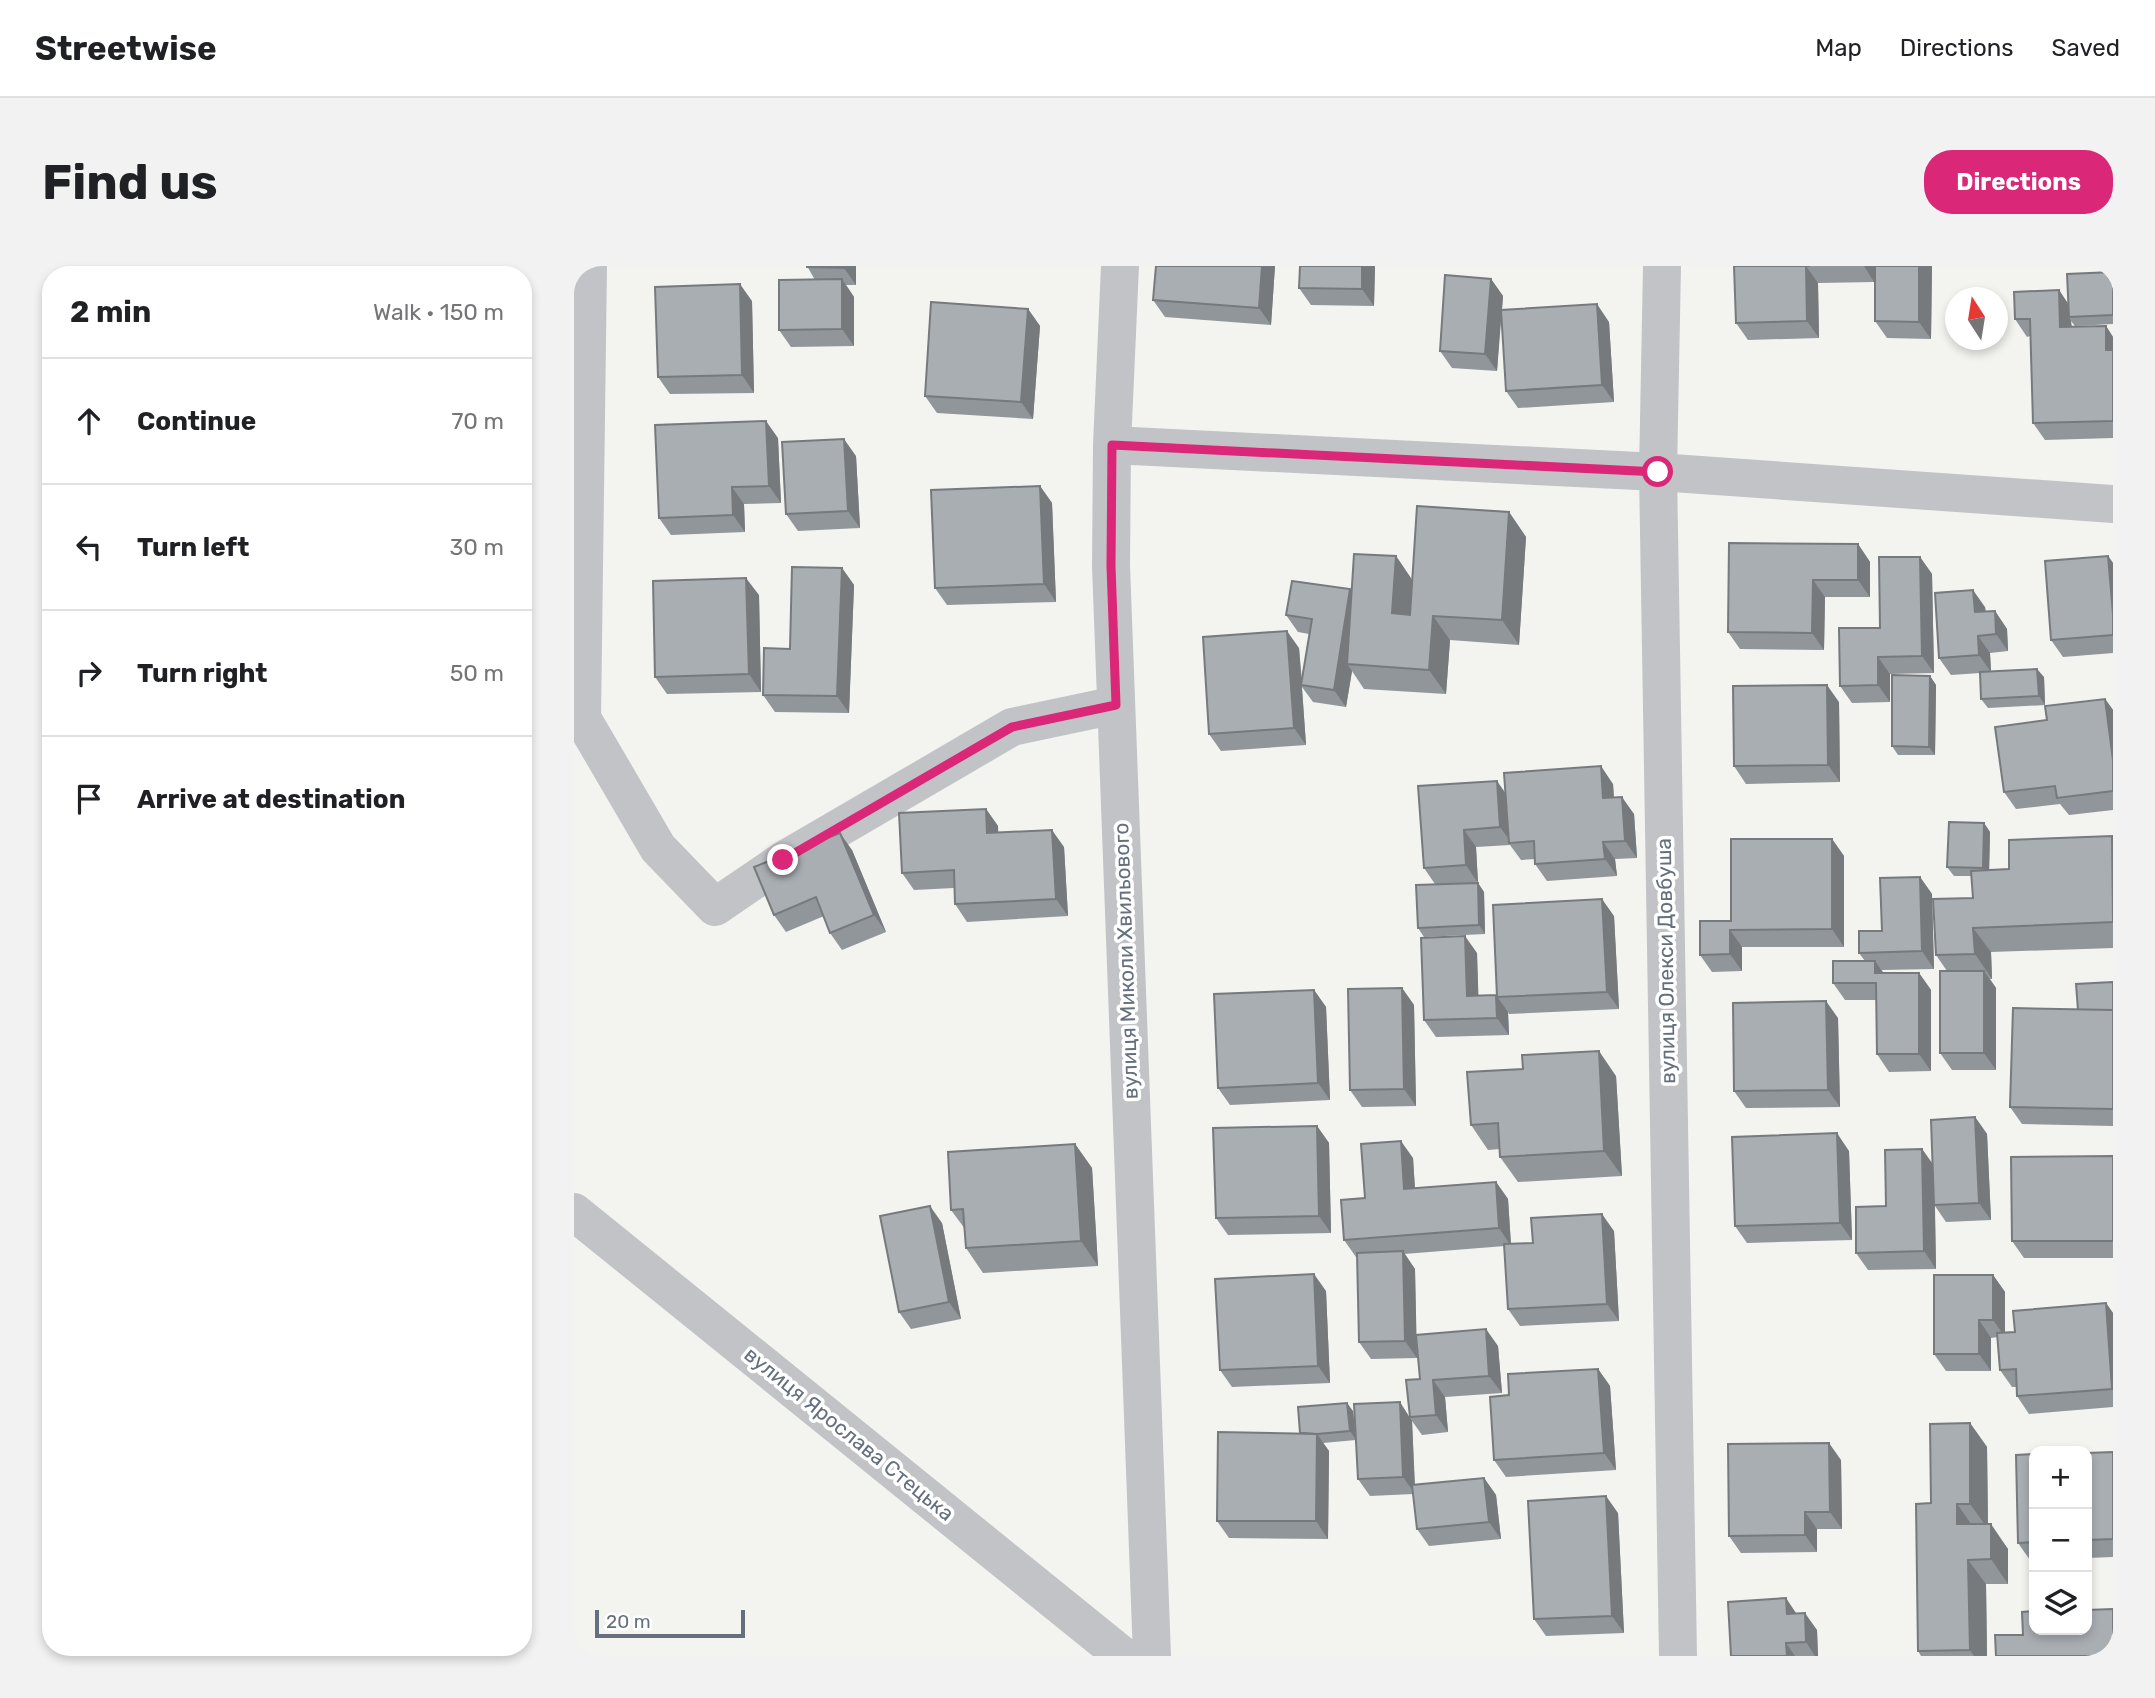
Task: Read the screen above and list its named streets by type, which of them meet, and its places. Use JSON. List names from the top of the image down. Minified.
{"streets":{"street":["вулиця Миколи Хвильового","вулиця Олекси Довбуша","вулиця Ярослава Стецька"]},"scale_bar":"20 m","north":"top","page":{"header":"Streetwise","nav":["Map","Directions","Saved"],"buttons":"Directions","title":"Find us","heading":["2 min","Walk · 150 m"],"list":[["Continue","70 m"],["Turn left","30 m"],["Turn right","50 m"],"Arrive at destination"],"map_buttons":["+","−"],"scale":"20 m"}}
